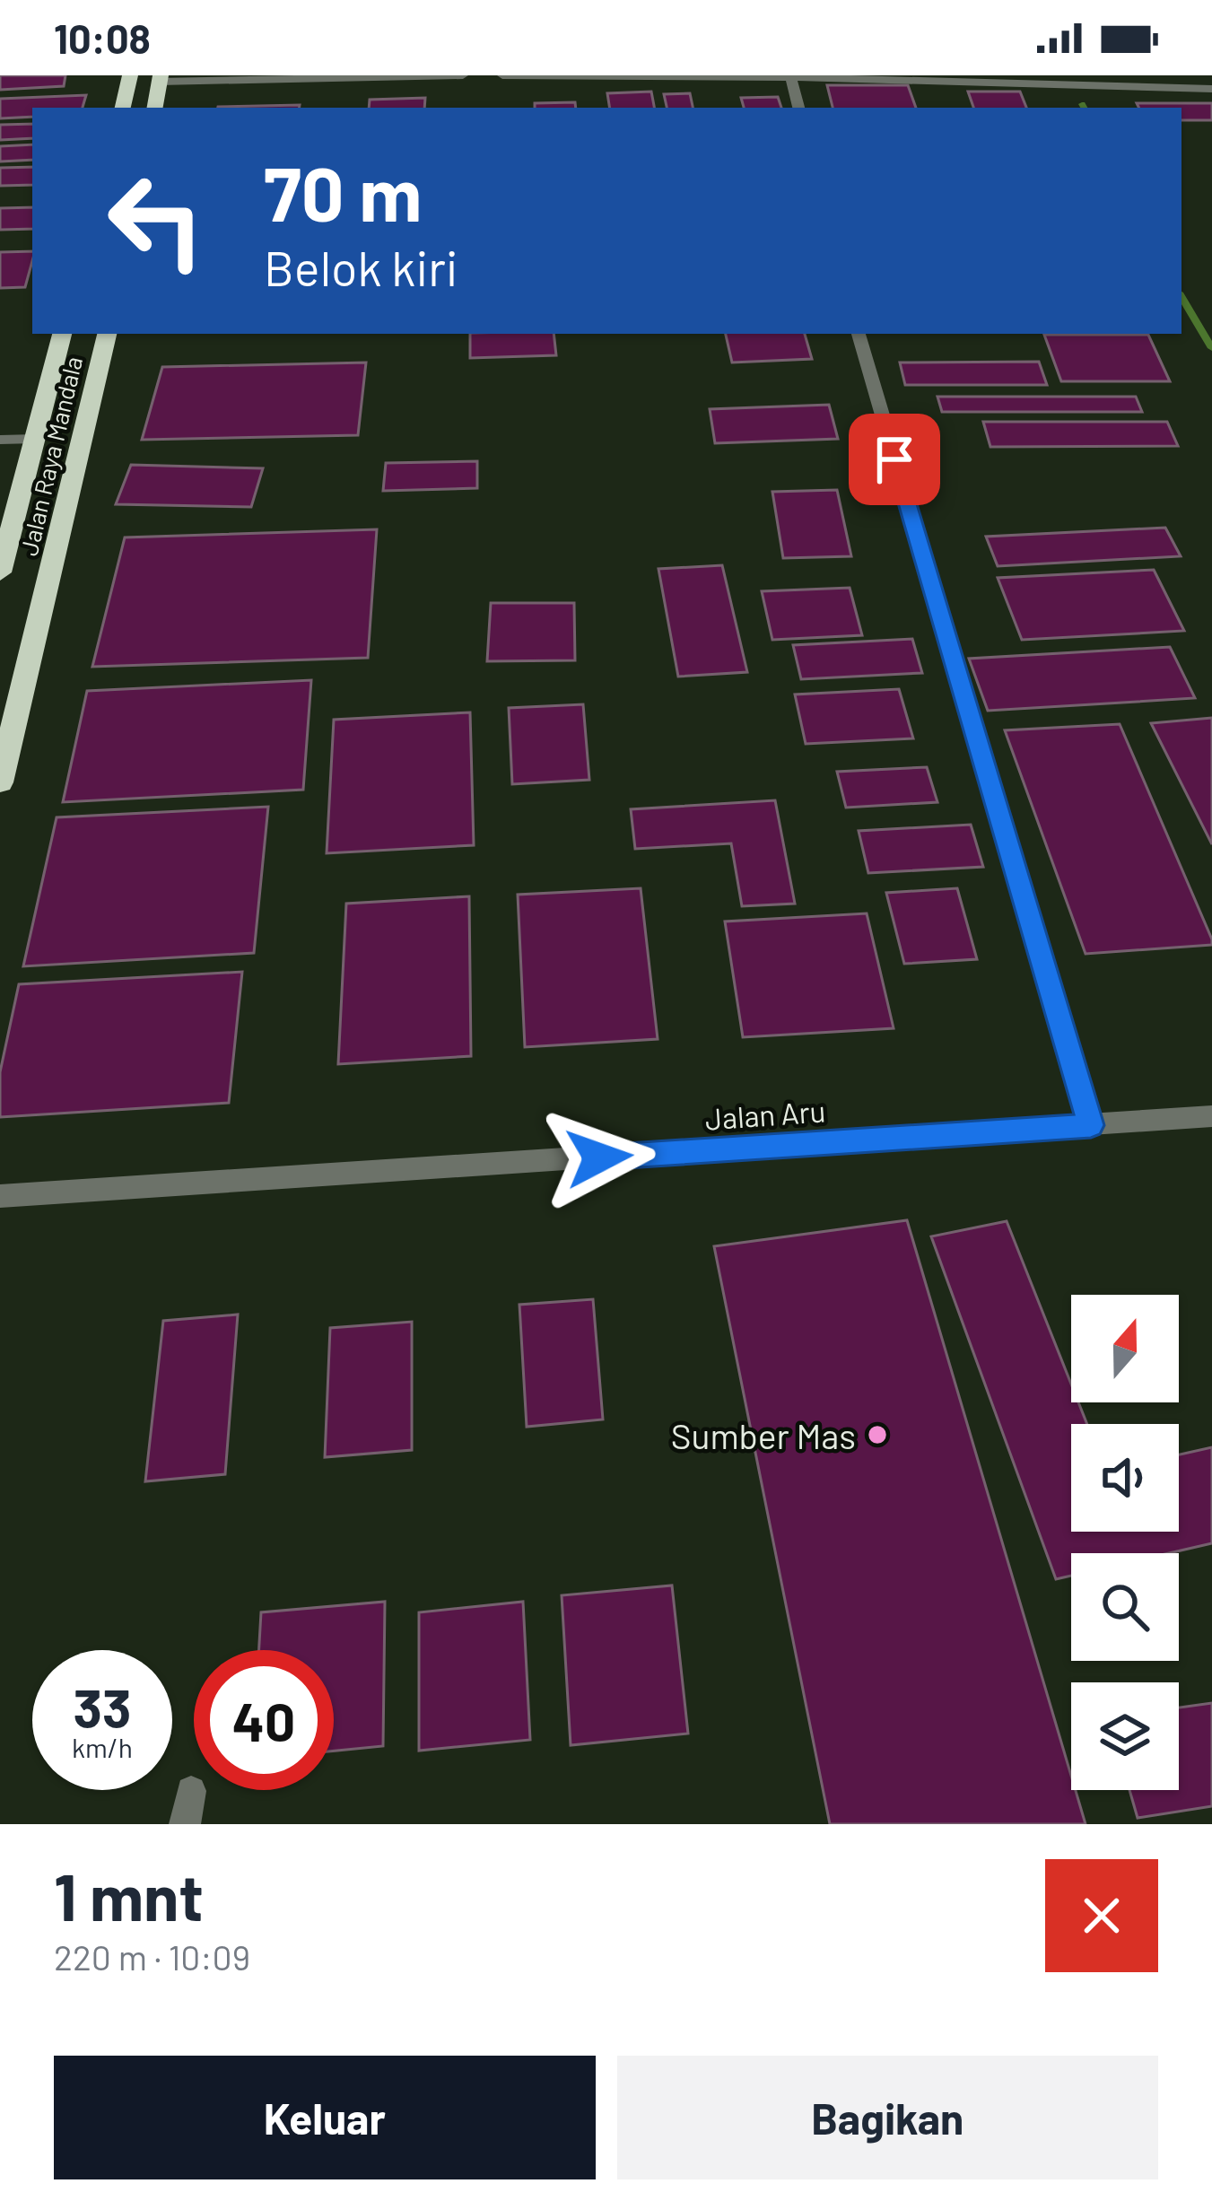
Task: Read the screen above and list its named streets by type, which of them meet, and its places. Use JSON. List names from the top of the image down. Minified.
{"streets":{"highway":["Jalan Raya Mandala"],"street":["Jalan Aru"]},"places":["Sumber Mas"],"north":"top","page":{"status":"10:08","turn":["70 m","Belok kiri"],"speed":"33 km/h","limit":"40","heading":["1 mnt","220 m · 10:09"],"buttons":["Keluar","Bagikan"]}}
